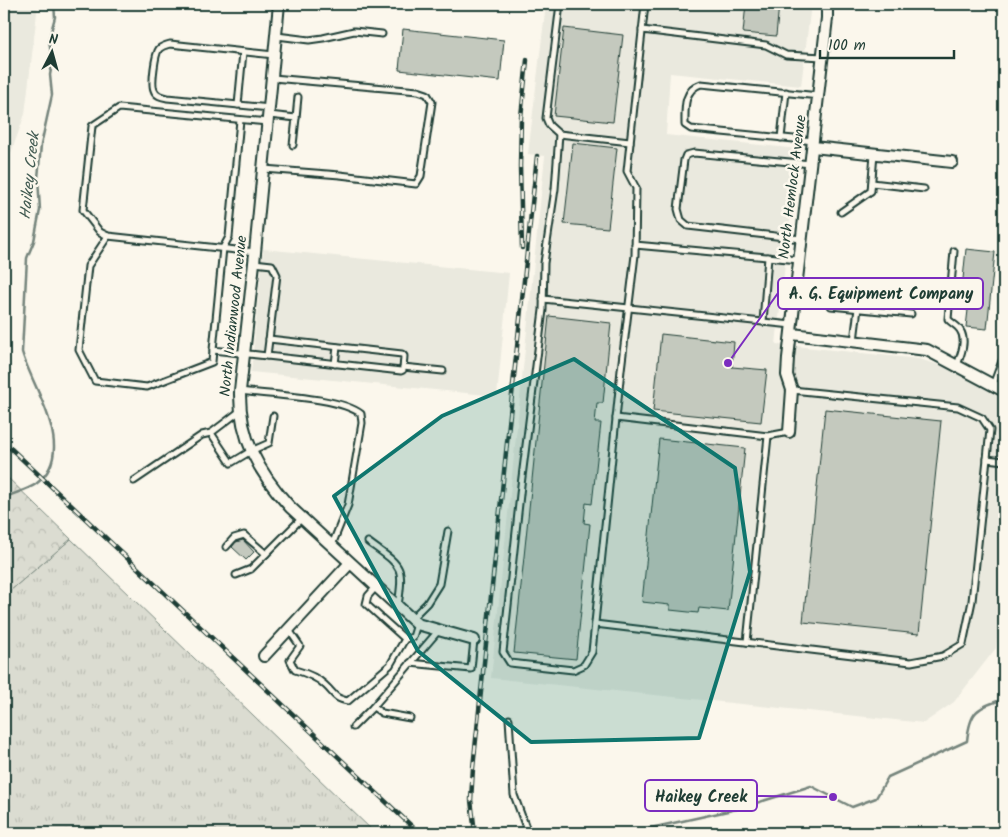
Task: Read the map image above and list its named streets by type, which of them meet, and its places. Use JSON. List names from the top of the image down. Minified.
{"streets":{"street":["North Hemlock Avenue","North Indianwood Avenue"]},"water":["Haikey Creek"],"places":["A. G. Equipment Company","Haikey Creek"],"scale_bar":"100 m","north":"top"}
